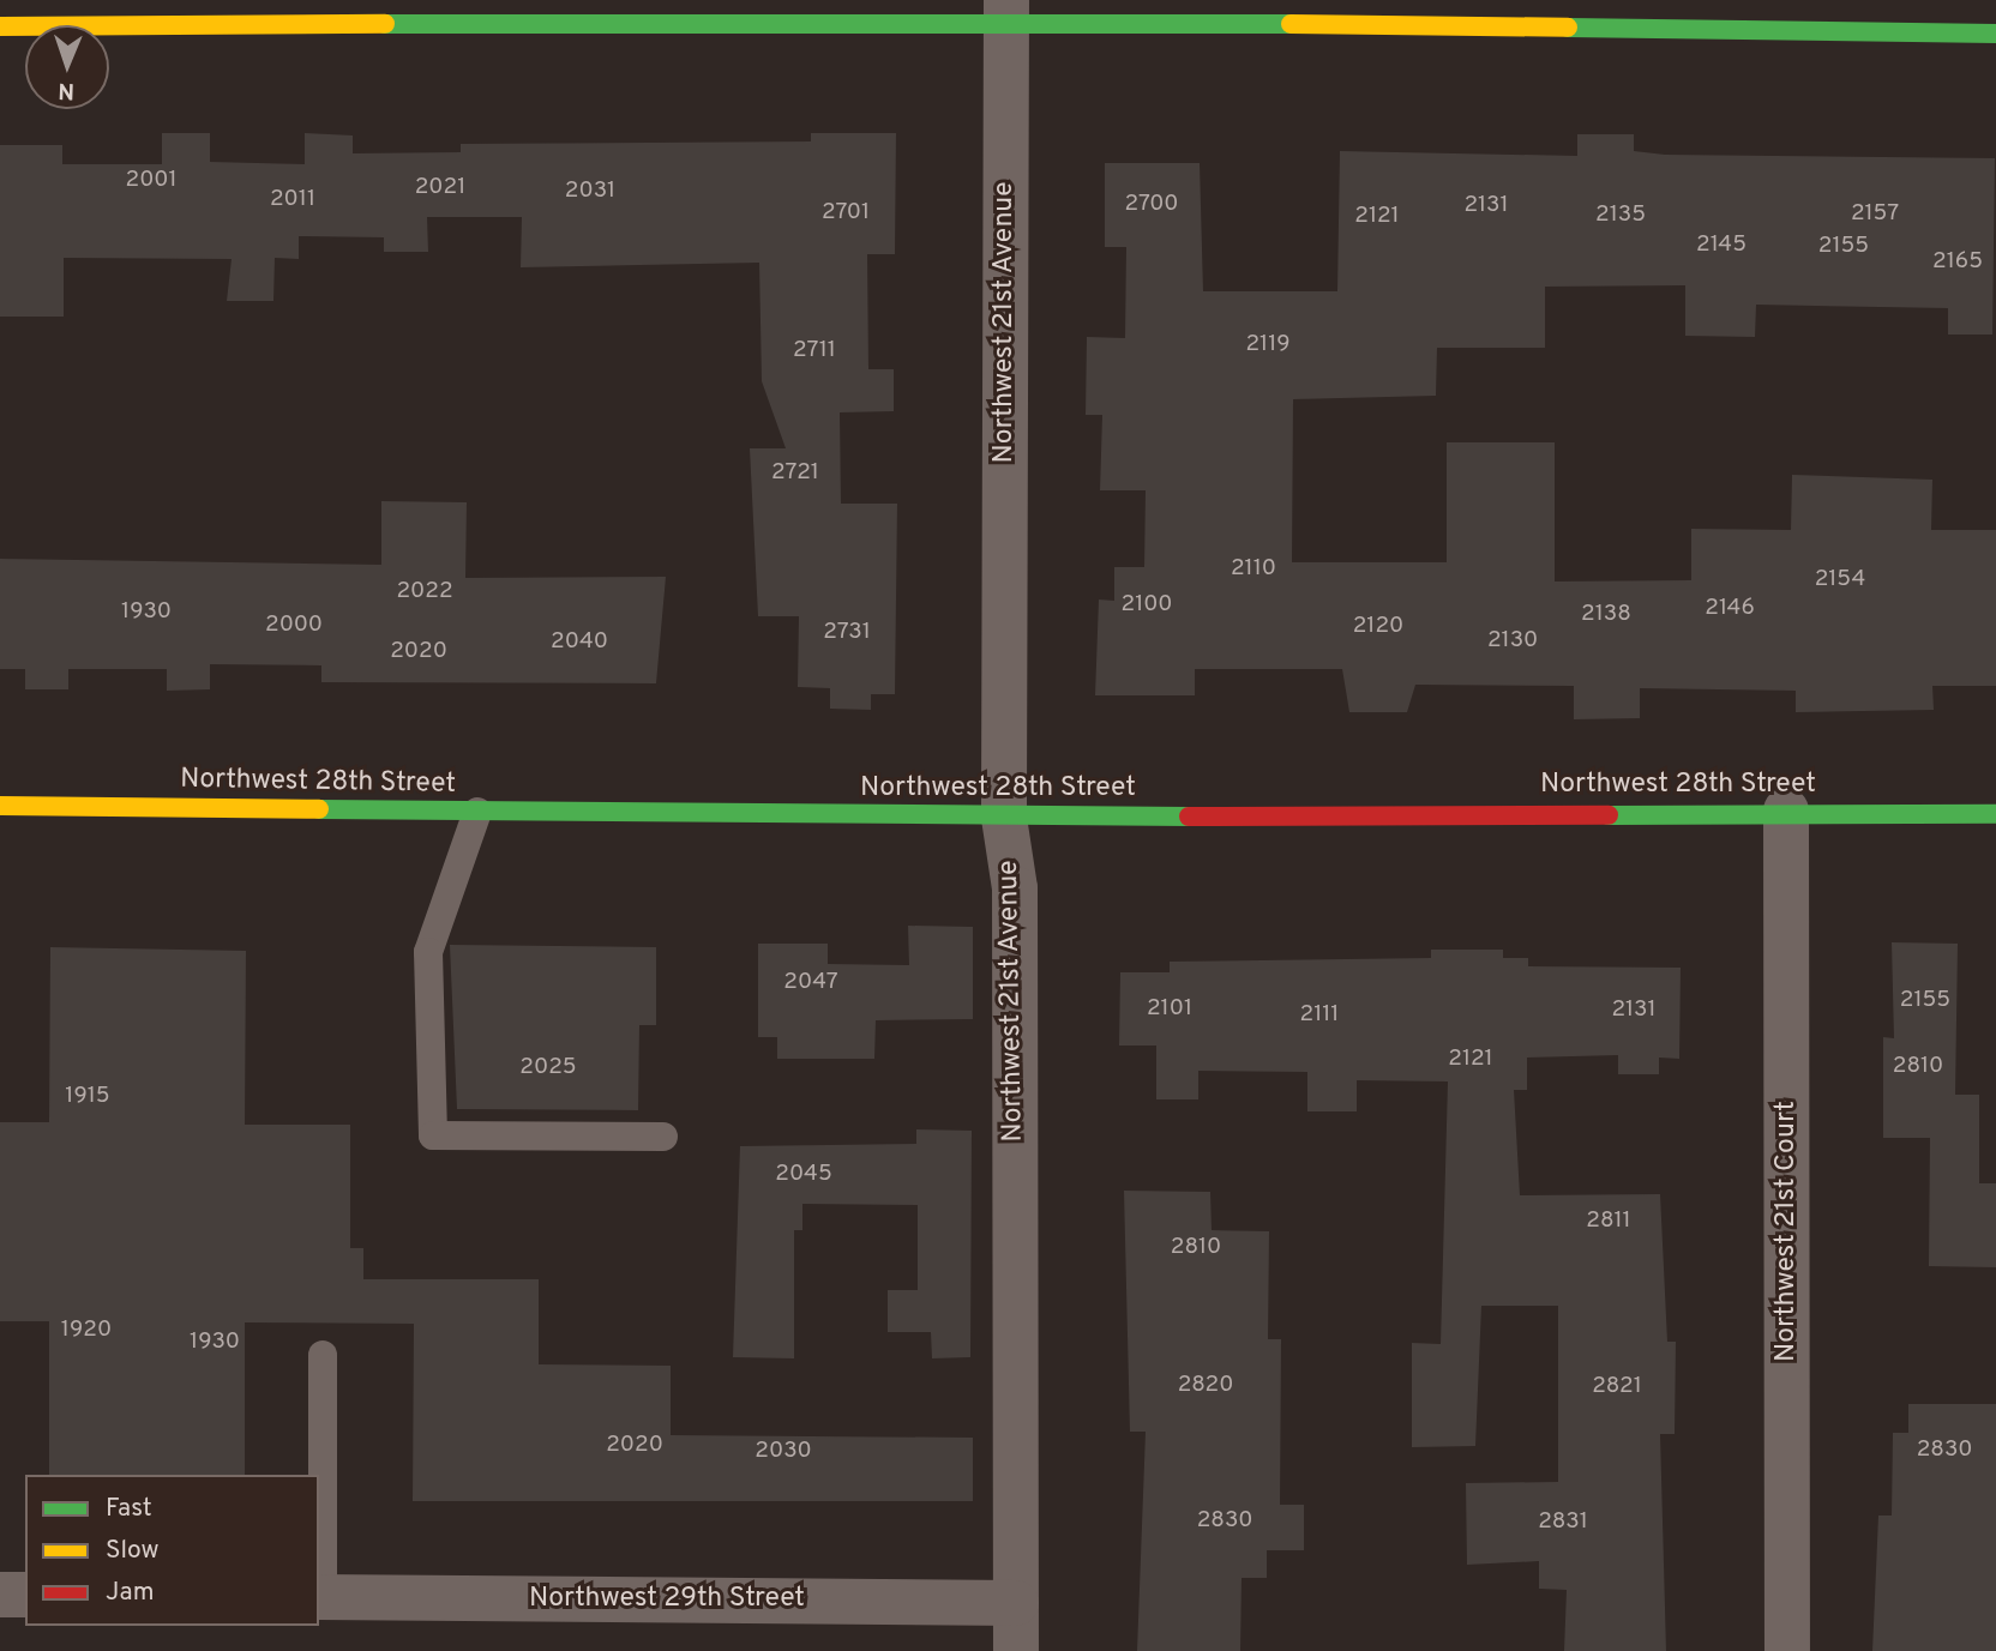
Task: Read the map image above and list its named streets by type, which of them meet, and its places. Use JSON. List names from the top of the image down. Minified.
{"streets":{"street":["Northwest 21st Avenue","Northwest 28th Street","Northwest 21st Court","Northwest 29th Street"]},"crossings":[["Northwest 21st Avenue","Northwest 28th Street"],["Northwest 21st Avenue","Northwest 29th Street"],["Northwest 28th Street","Northwest 21st Court"]],"house_numbers":["2001","2021","2031","2011","2700","2131","2701","2157","2135","2121","2145","2155","2165","2119","2711","2721","2110","2154","2022","2100","2146","1930","2138","2000","2120","2731","2130","2040","2020","2047","2155","2101","2131","2111","2121","2810","2025","1915","2045","2811","2810","1920","1930","2820","2821","2020","2830","2030","2830","2831"],"legend":["Fast","Slow","Jam"],"north":"bottom"}
